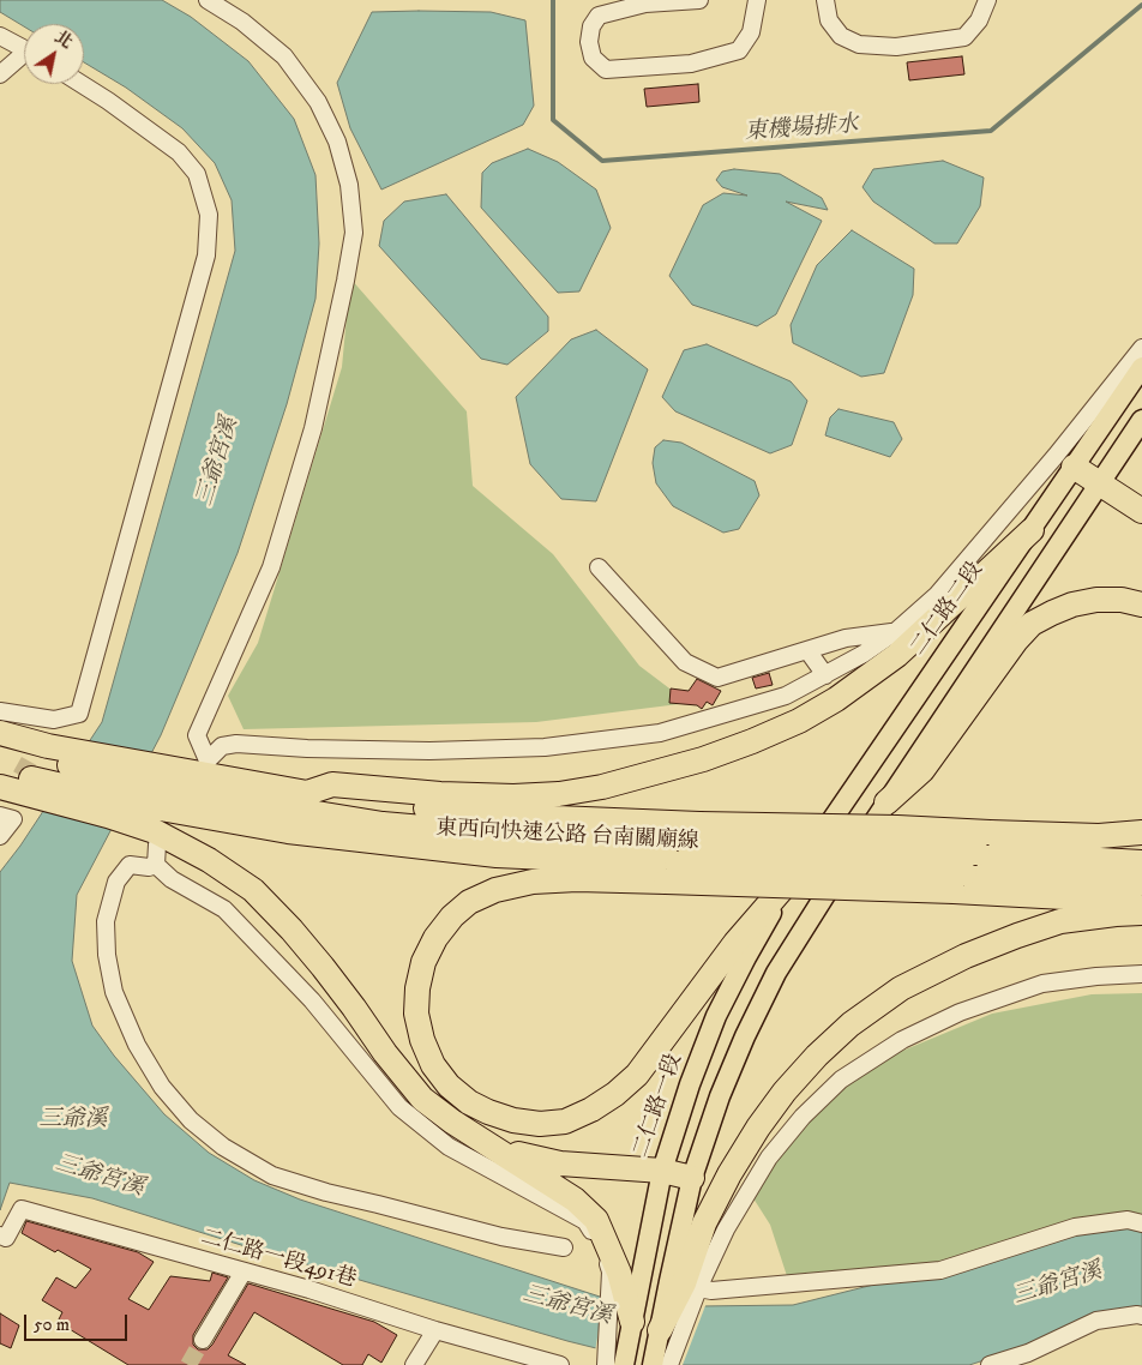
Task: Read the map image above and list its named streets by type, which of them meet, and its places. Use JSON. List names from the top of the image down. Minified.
{"streets":{"highway":["東西向快速公路 台南關廟線"],"main road":["二仁路二段","二仁路一段"],"street":["二仁路一段491巷"]},"crossings":[["二仁路二段","二仁路一段"]],"water":["東機場排水","三爺宮溪","三爺溪"],"scale_bar":"50 m","north":"top right"}
